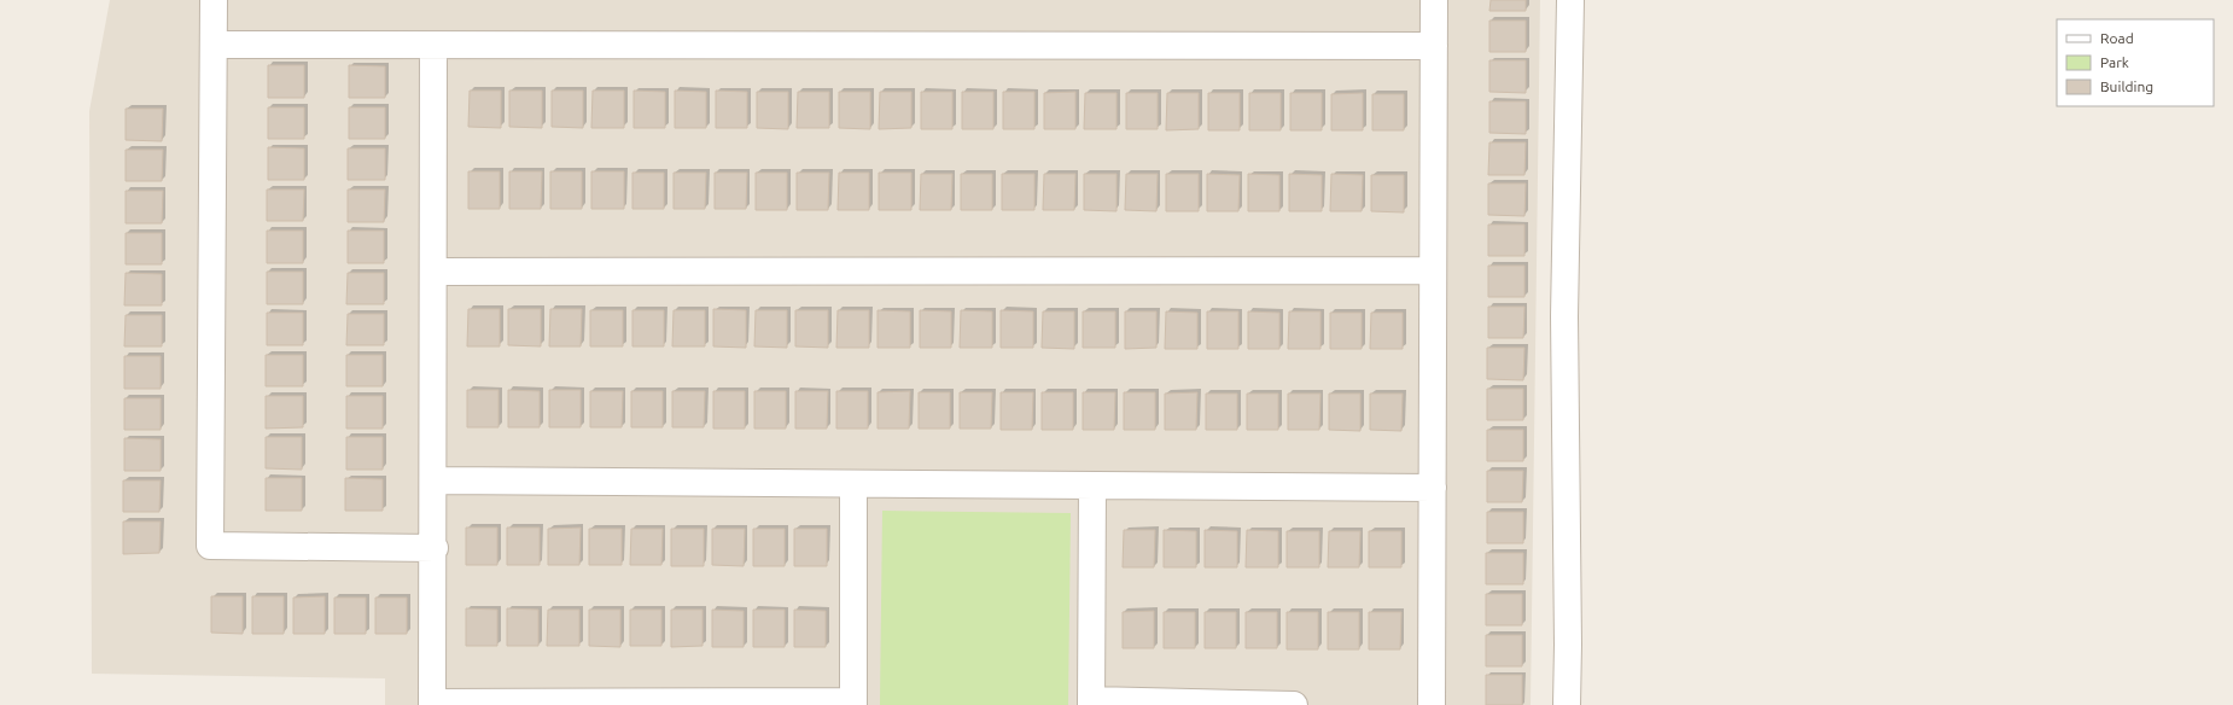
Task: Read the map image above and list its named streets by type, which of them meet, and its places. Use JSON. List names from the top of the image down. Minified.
{"legend":["Road","Park","Building"]}
